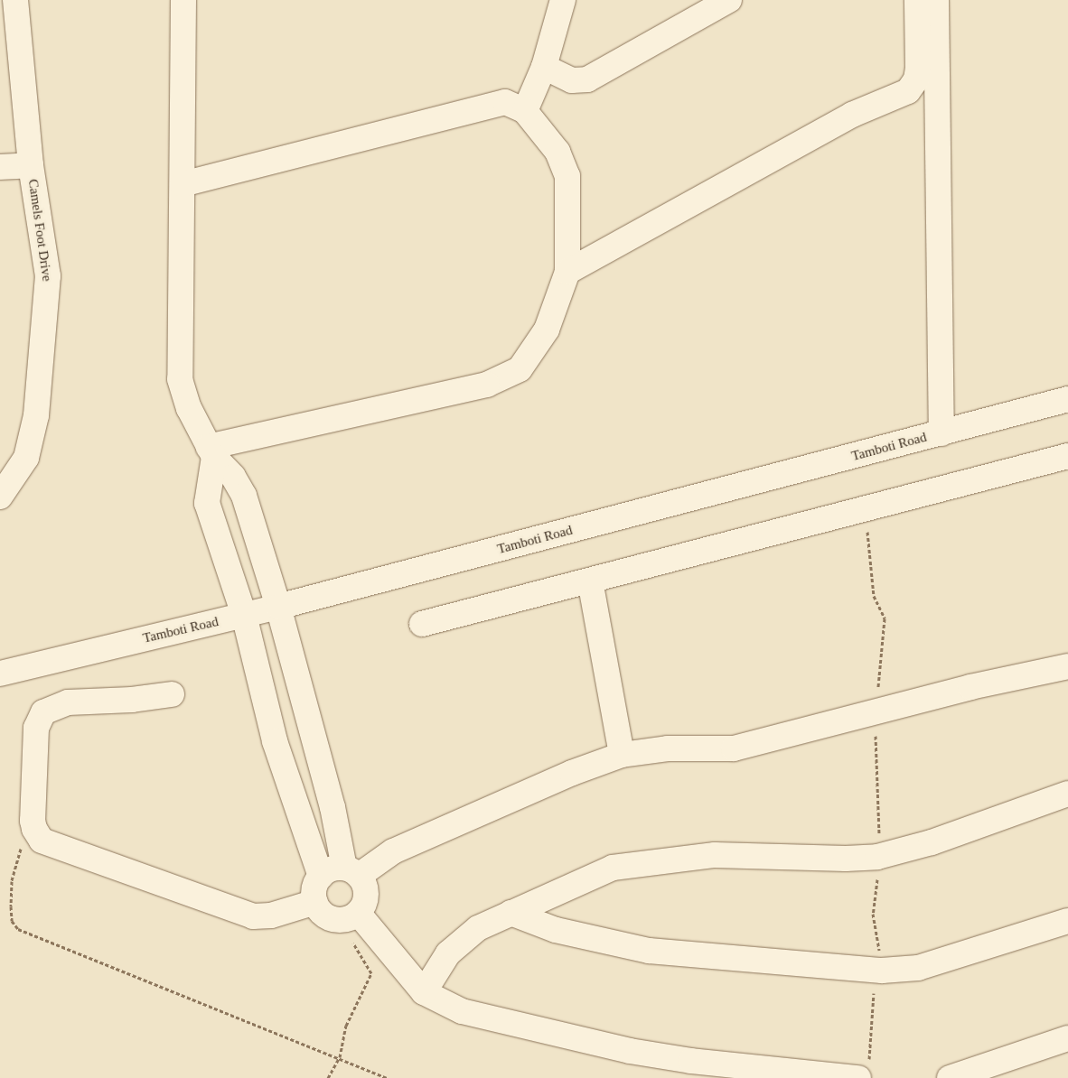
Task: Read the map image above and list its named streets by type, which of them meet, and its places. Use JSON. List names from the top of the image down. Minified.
{"streets":{"street":["Camels Foot Drive","Tamboti Road"]}}
